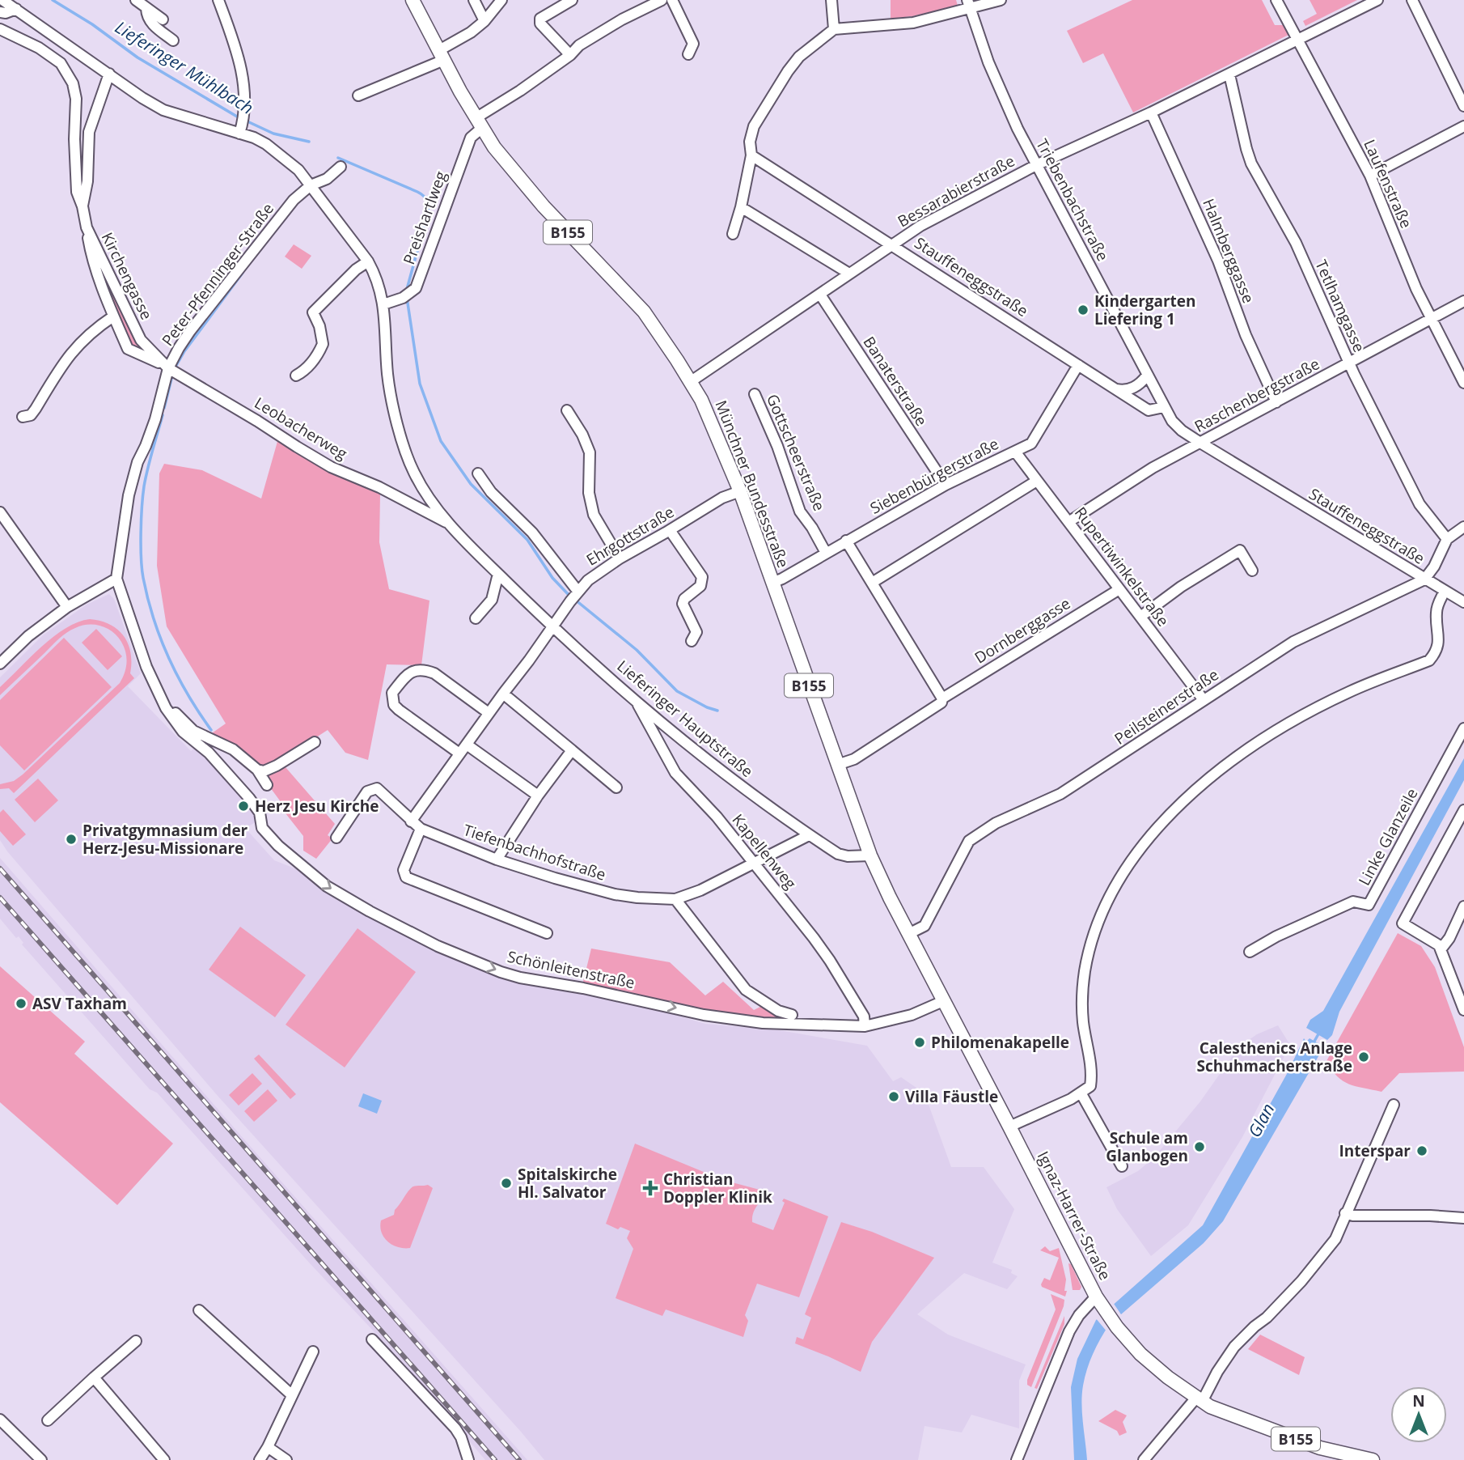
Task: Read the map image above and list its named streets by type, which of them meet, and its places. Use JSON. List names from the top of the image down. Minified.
{"streets":{"main road":["B155","Münchner Bundesstraße","Ignaz-Harrer-Straße"],"street":["Laufenstraße","Bessarabierstraße","Triebenbachstraße","Preishartlweg","Halmberggasse","Peter-Pfenninger-Straße","Kirchengasse","Stauffeneggstraße","Tetlhamgasse","Banaterstraße","Raschenbergstraße","Leobacherweg","Gottscheerstraße","Siebenbürgerstraße","Ehrgottstraße","Rupertiwinkelstraße","Dornberggasse","Peilsteinerstraße","Lieferinger Hauptstraße","Linke Glanzeile","Kapellenweg","Tiefenbachhofstraße","Schönleitenstraße"]},"crossings":[["Laufenstraße","Bessarabierstraße"],["Laufenstraße","Raschenbergstraße"],["Bessarabierstraße","Triebenbachstraße"],["Bessarabierstraße","Halmberggasse"],["Bessarabierstraße","Stauffeneggstraße"],["Bessarabierstraße","Tetlhamgasse"],["Bessarabierstraße","Banaterstraße"],["Bessarabierstraße","Münchner Bundesstraße"],["Triebenbachstraße","Stauffeneggstraße"],["Preishartlweg","Münchner Bundesstraße"],["Preishartlweg","Lieferinger Hauptstraße"],["Halmberggasse","Raschenbergstraße"],["Peter-Pfenninger-Straße","Kirchengasse"],["Peter-Pfenninger-Straße","Leobacherweg"],["Peter-Pfenninger-Straße","Lieferinger Hauptstraße"],["Peter-Pfenninger-Straße","Schönleitenstraße"],["Kirchengasse","Leobacherweg"],["Kirchengasse","Lieferinger Hauptstraße"],["Stauffeneggstraße","Raschenbergstraße"],["Stauffeneggstraße","Siebenbürgerstraße"],["Stauffeneggstraße","Peilsteinerstraße"],["Tetlhamgasse","Raschenbergstraße"],["Banaterstraße","Siebenbürgerstraße"],["Raschenbergstraße","Rupertiwinkelstraße"],["Leobacherweg","Lieferinger Hauptstraße"],["Gottscheerstraße","Siebenbürgerstraße"],["Siebenbürgerstraße","Münchner Bundesstraße"],["Siebenbürgerstraße","Rupertiwinkelstraße"],["Münchner Bundesstraße","Ehrgottstraße"],["Münchner Bundesstraße","Dornberggasse"],["Münchner Bundesstraße","Lieferinger Hauptstraße"],["Münchner Bundesstraße","Ignaz-Harrer-Straße"],["Ehrgottstraße","Lieferinger Hauptstraße"],["Ehrgottstraße","Tiefenbachhofstraße"],["Rupertiwinkelstraße","Dornberggasse"],["Rupertiwinkelstraße","Peilsteinerstraße"],["Peilsteinerstraße","Ignaz-Harrer-Straße"],["Lieferinger Hauptstraße","Kapellenweg"],["Lieferinger Hauptstraße","Tiefenbachhofstraße"],["Lieferinger Hauptstraße","Ignaz-Harrer-Straße"],["Kapellenweg","Tiefenbachhofstraße"],["Kapellenweg","Schönleitenstraße"],["Schönleitenstraße","Ignaz-Harrer-Straße"]],"water":["Lieferinger Mühlbach","Glan"],"places":{"other":["Kindergarten Liefering 1","Herz Jesu Kirche","Privatgymnasium der Herz-Jesu-Missionare","ASV Taxham","Philomenakapelle","Calesthenics Anlage Schuhmacherstraße","Villa Fäustle","Schule am Glanbogen","Interspar","Spitalskirche Hl. Salvator"],"health":["Christian Doppler Klinik"]},"north":"top"}
